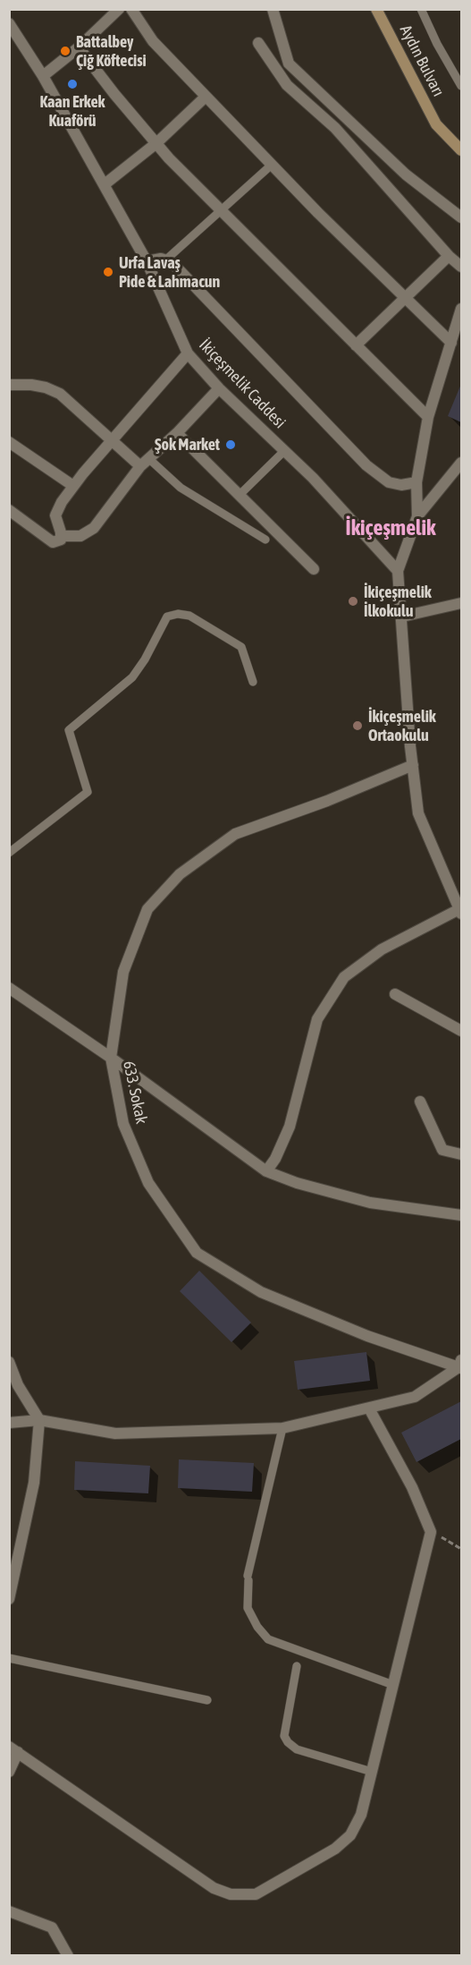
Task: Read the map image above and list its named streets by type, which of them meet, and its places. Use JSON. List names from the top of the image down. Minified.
{"streets":{"main road":["Aydın Bulvarı"],"street":["İkiçeşmelik Caddesi","633. Sokak"]},"districts":["İkiçeşmelik"],"places":["Battalbey Çiğ Köftecisi","Kaan Erkek Kuaförü","Urfa Lavaş Pide & Lahmacun","Şok Market","İkiçeşmelik İlkokulu","İkiçeşmelik Ortaokulu"]}
